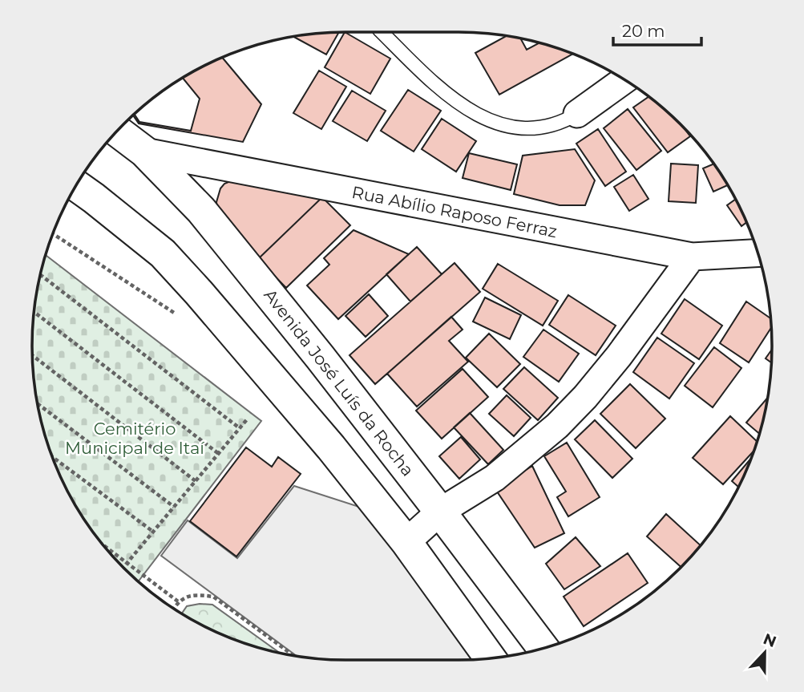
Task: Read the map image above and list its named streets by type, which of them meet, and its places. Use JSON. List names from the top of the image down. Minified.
{"streets":{"street":["Rua Abílio Raposo Ferraz","Avenida José Luís da Rocha"]},"crossings":[["Rua Abílio Raposo Ferraz","Avenida José Luís da Rocha"]],"parks":["Cemitério Municipal de Itaí"],"scale_bar":"20 m","north":"top"}
